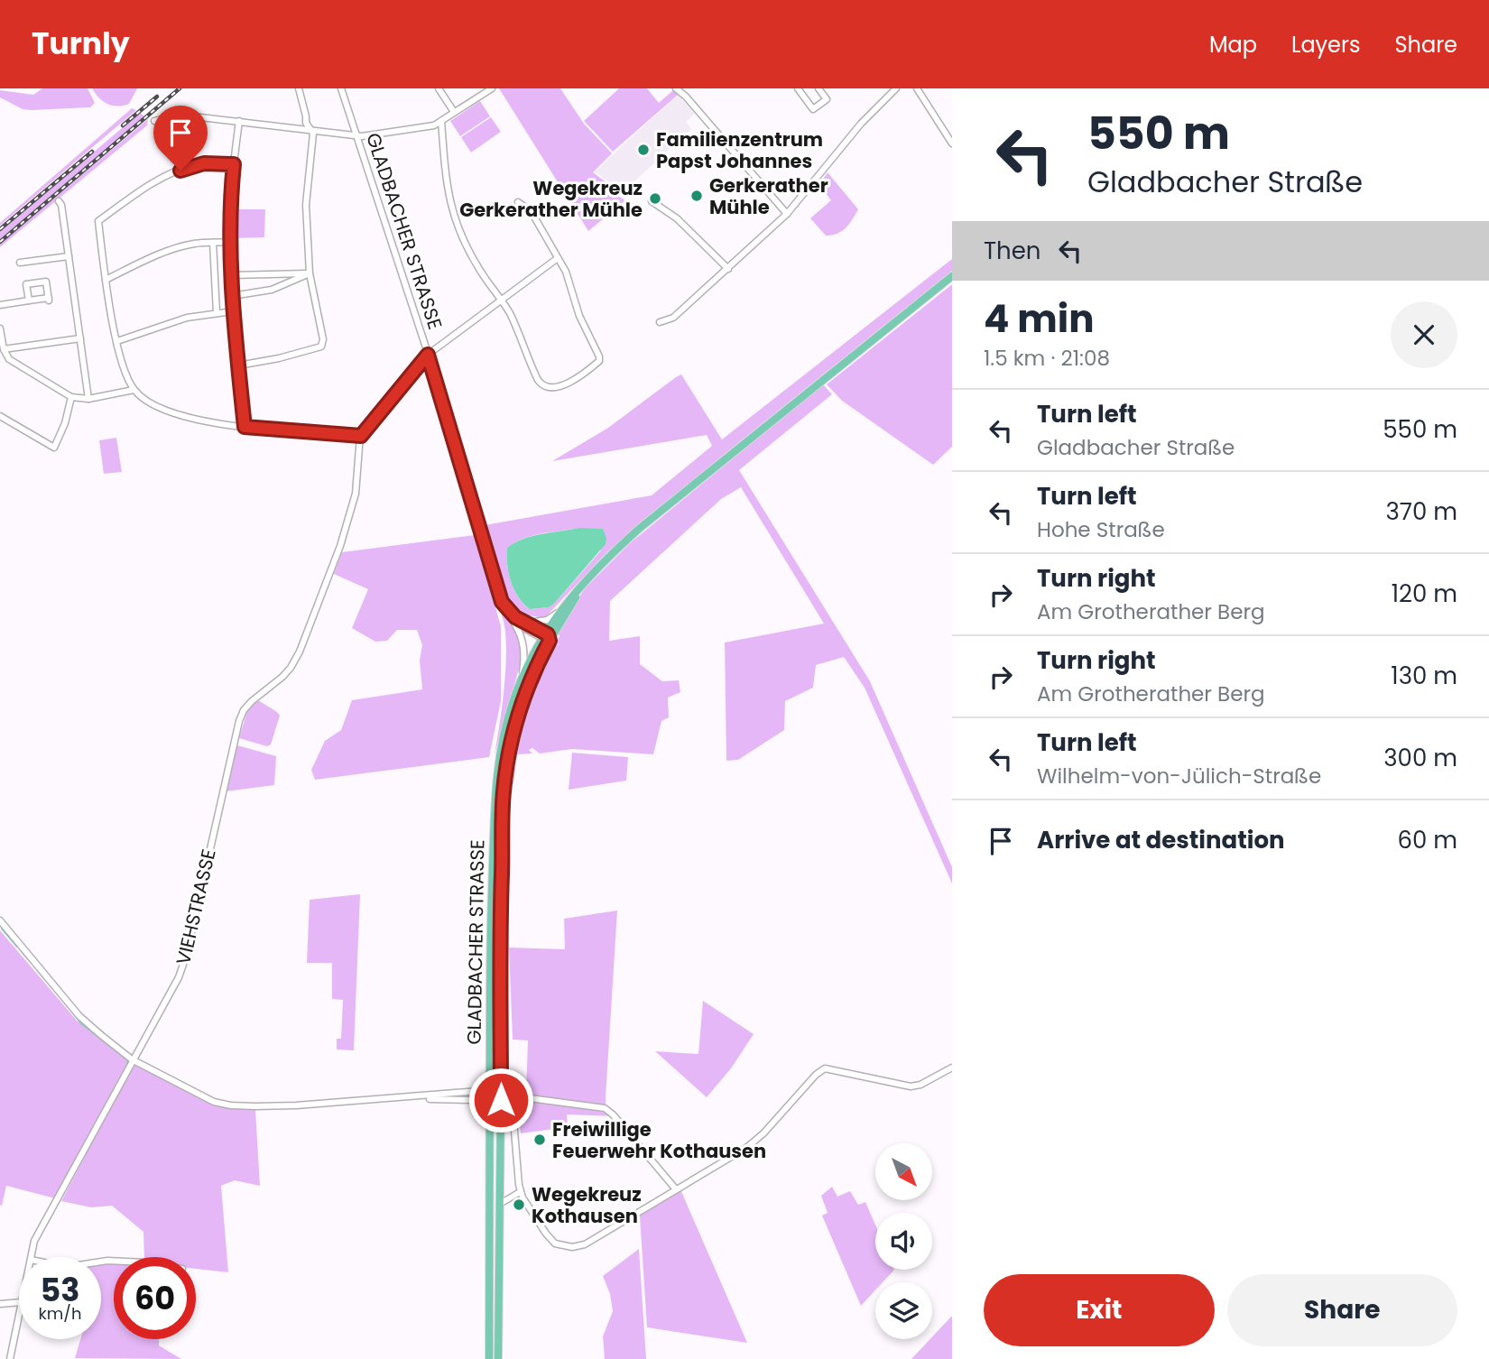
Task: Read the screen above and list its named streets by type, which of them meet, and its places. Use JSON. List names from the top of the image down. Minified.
{"streets":{"main road":["GLADBACHER STRASSE"],"street":["VIEHSTRASSE"]},"places":["Familienzentrum Papst Johannes","Gerkerather Mühle","Wegekreuz Gerkerather Mühle","Freiwillige Feuerwehr Kothausen","Wegekreuz Kothausen"],"north":"bottom right","page":{"header":"Turnly","nav":["Map","Layers","Share"],"turn":["550 m","Gladbacher Straße"],"then":"Then","heading":["4 min","1.5 km · 21:08"],"list":[{"name":"Turn left","note":"Gladbacher Straße","value":"550 m"},{"name":"Turn left","note":"Hohe Straße","value":"370 m"},{"name":"Turn right","note":"Am Grotherather Berg","value":"120 m"},{"name":"Turn right","note":"Am Grotherather Berg","value":"130 m"},{"name":"Turn left","note":"Wilhelm-von-Jülich-Straße","value":"300 m"},{"name":"Arrive at destination","value":"60 m"}],"speed":"53 km/h","limit":"60","buttons":["Exit","Share"]}}
